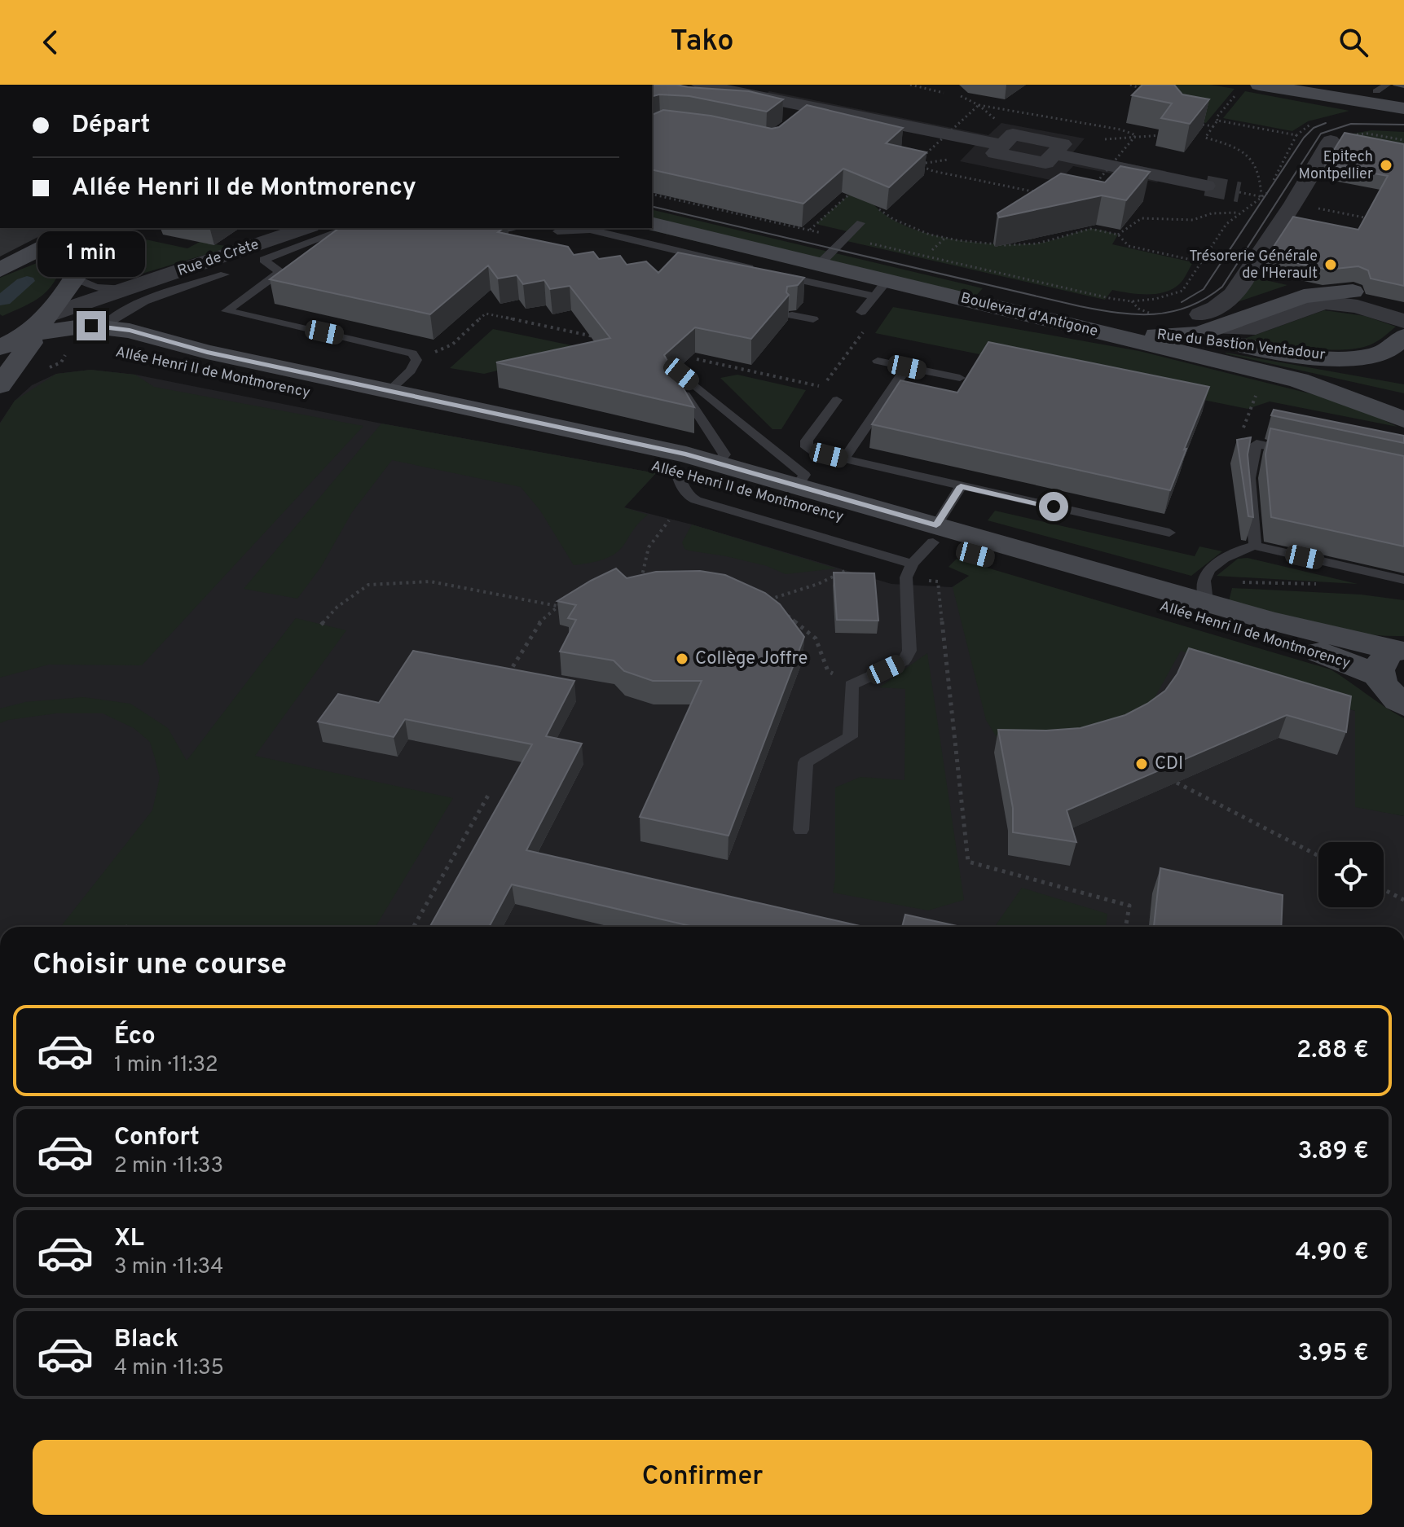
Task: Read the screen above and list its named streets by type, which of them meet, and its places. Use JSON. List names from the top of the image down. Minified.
{"streets":{"street":["Rue de Crète","Boulevard d'Antigone","Rue du Bastion Ventadour","Allée Henri II de Montmorency"]},"crossings":[["Boulevard d'Antigone","Rue du Bastion Ventadour"]],"places":["Epitech Montpellier","Trésorerie Générale de l'Herault","Collège Joffre","CDI"],"page":{"header":"Tako","banner":["Départ","Allée Henri II de Montmorency"],"bubble":"1 min","heading":"Choisir une course","list":[{"name":"Éco","note":"1 min · 11:32","value":"2.88 €"},{"name":"Confort","note":"2 min · 11:33","value":"3.89 €"},{"name":"XL","note":"3 min · 11:34","value":"4.90 €"},{"name":"Black","note":"4 min · 11:35","value":"3.95 €"}],"buttons":"Confirmer"}}
